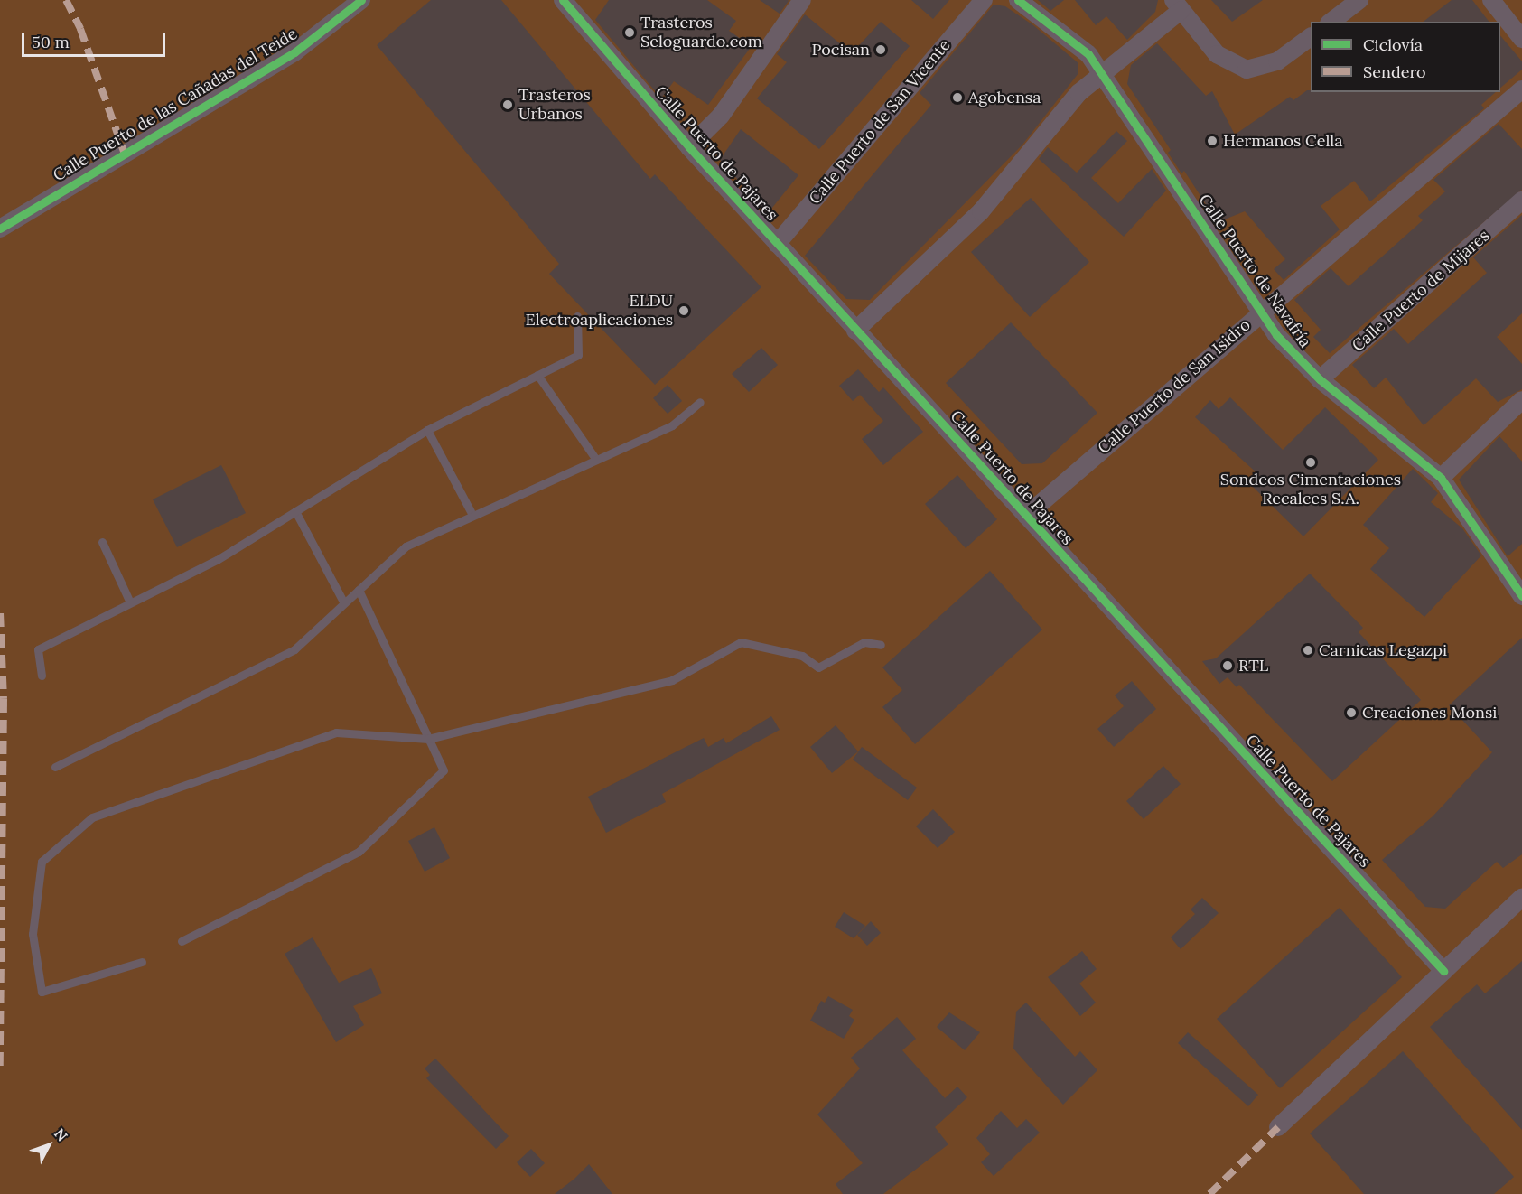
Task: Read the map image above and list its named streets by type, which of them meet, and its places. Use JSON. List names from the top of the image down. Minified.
{"streets":{"street":["Calle Puerto de las Cañadas del Teide","Calle Puerto de San Vicente","Calle Puerto de Pajares","Calle Puerto de Navafría","Calle Puerto de Mijares","Calle Puerto de San Isidro"]},"crossings":[["Calle Puerto de San Vicente","Calle Puerto de Pajares"],["Calle Puerto de Pajares","Calle Puerto de San Isidro"],["Calle Puerto de Navafría","Calle Puerto de Mijares"],["Calle Puerto de Navafría","Calle Puerto de San Isidro"]],"places":["Trasteros Seloguardo.com","Pocisan","Agobensa","Trasteros Urbanos","Hermanos Cella","ELDU Electroaplicaciones","Sondeos Cimentaciones Recalces S.A.","Carnicas Legazpi","RTL","Creaciones Monsi"],"legend":["Ciclovía","Sendero"],"scale_bar":"50 m","north":"top right"}
